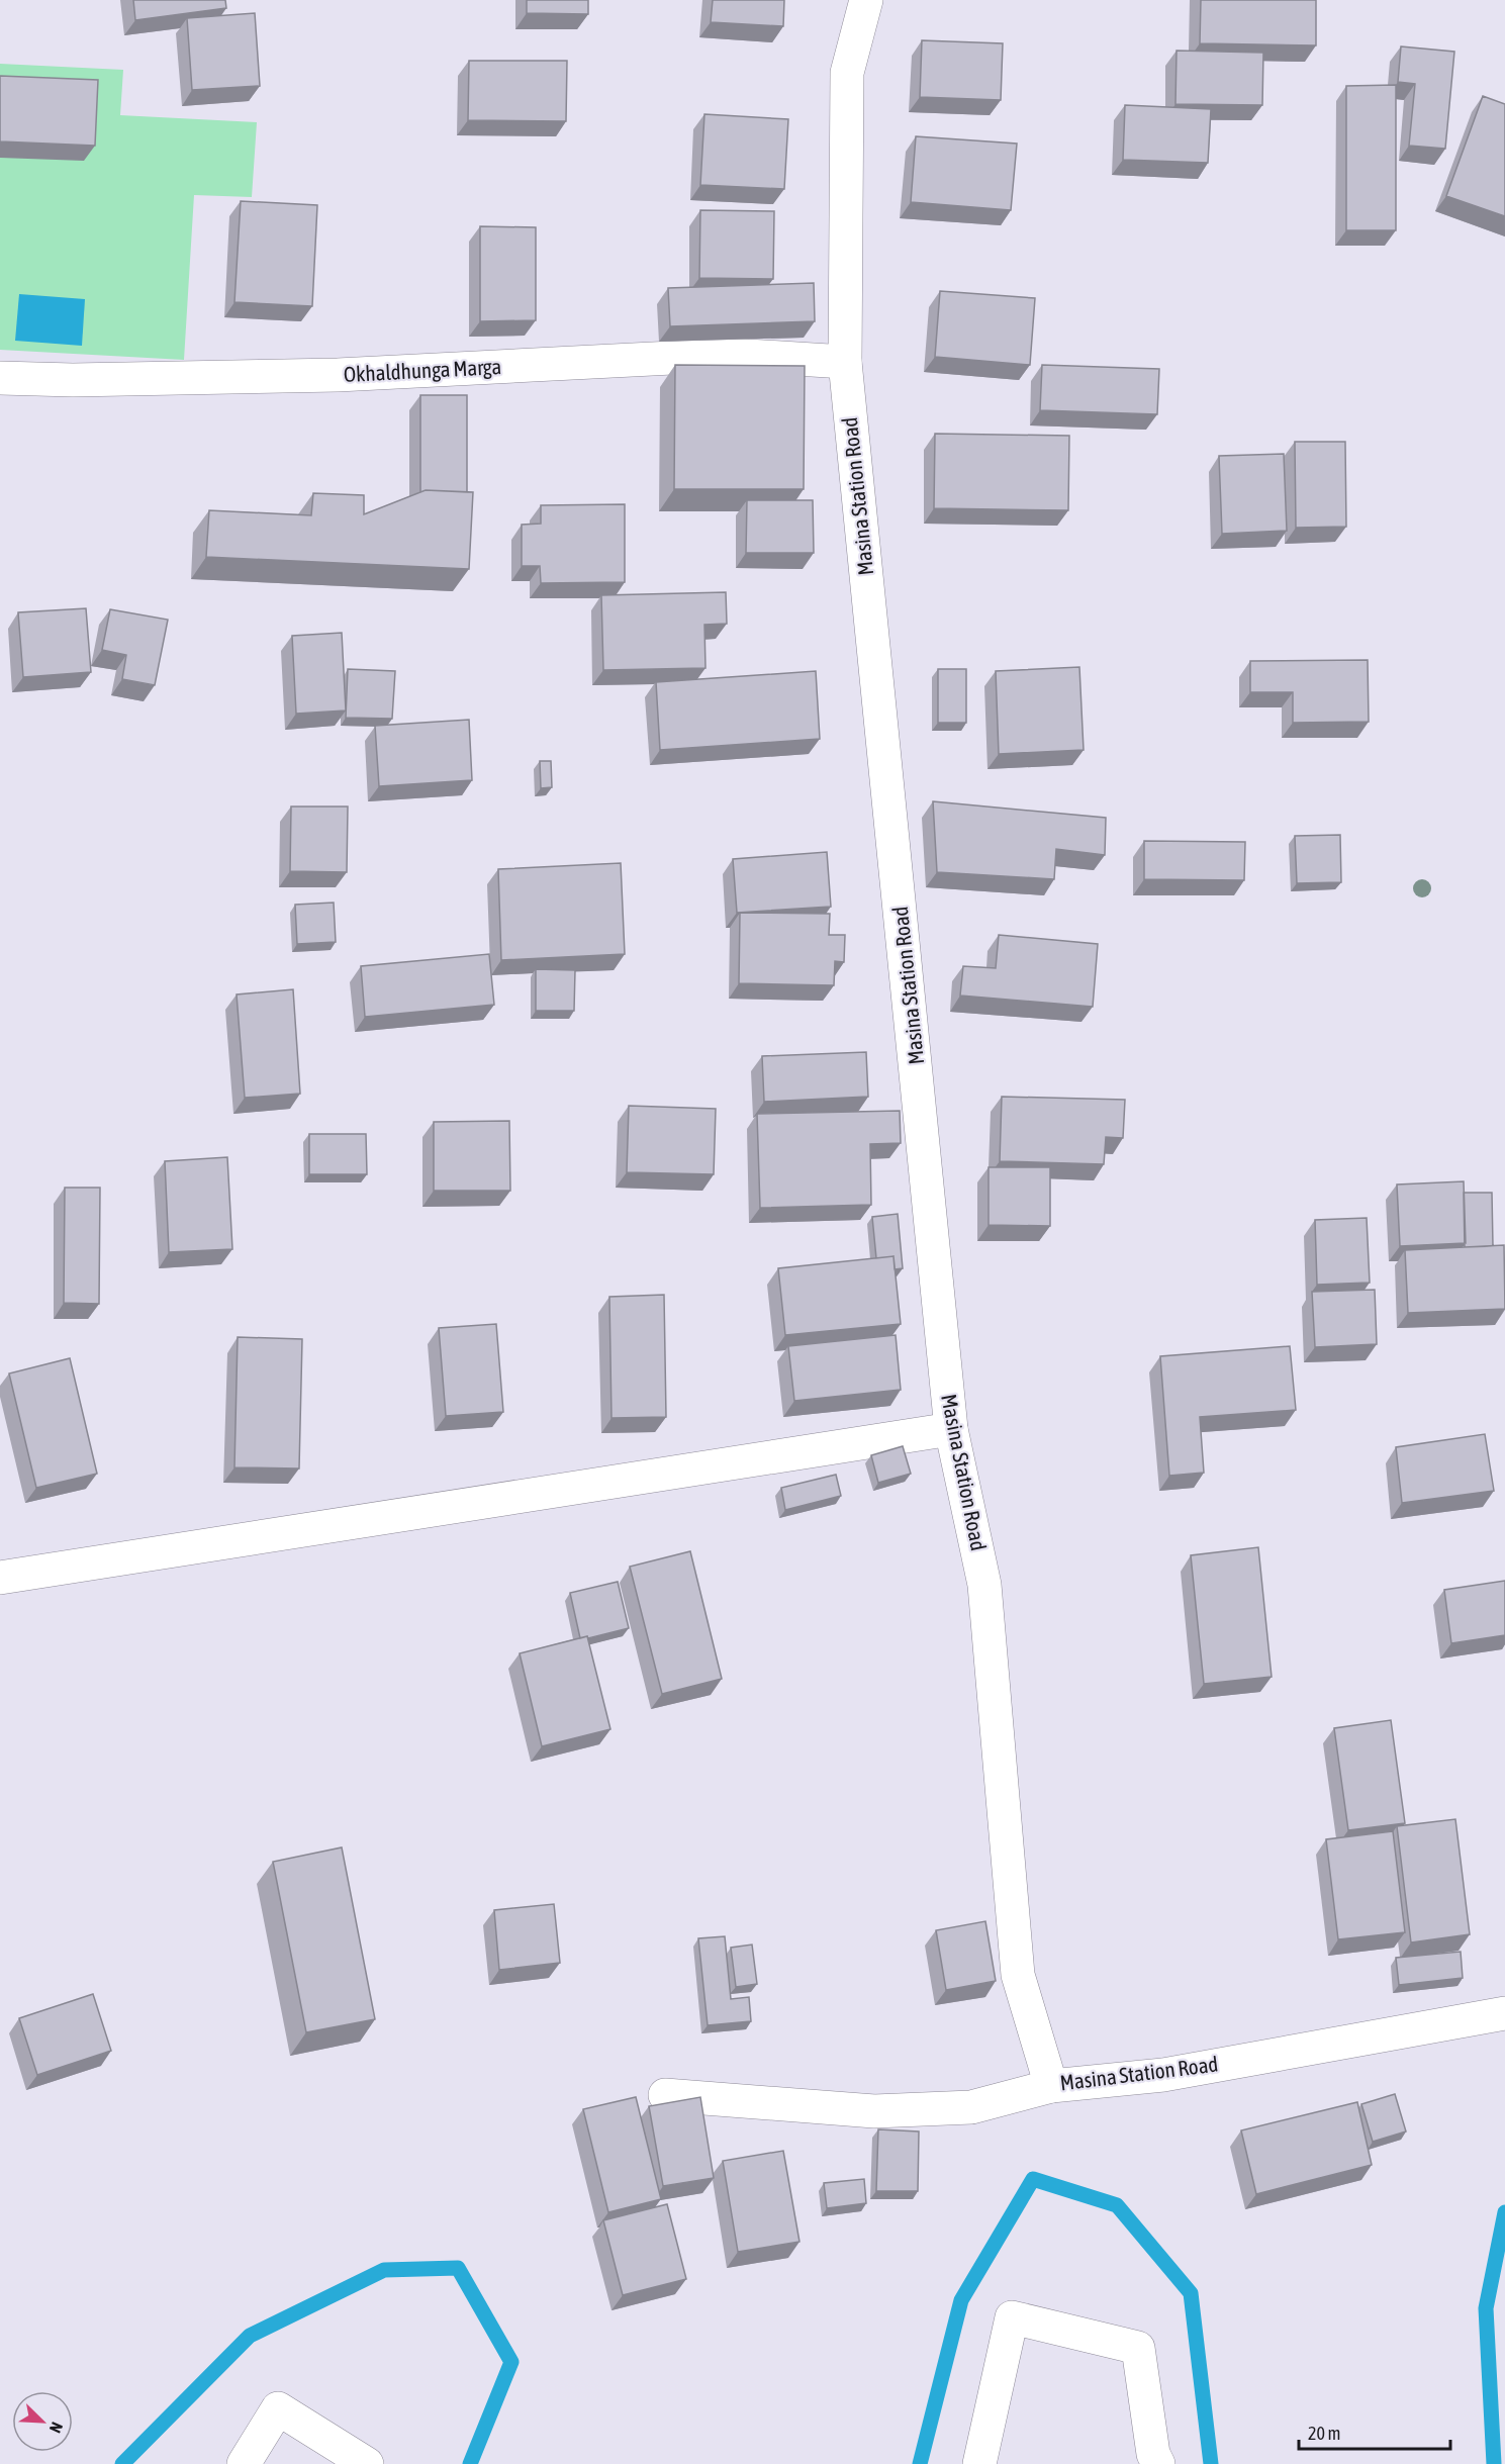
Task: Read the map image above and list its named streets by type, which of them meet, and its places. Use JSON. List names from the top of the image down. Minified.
{"streets":{"street":["Okhaldhunga Marga","Masina Station Road"]},"crossings":[["Okhaldhunga Marga","Masina Station Road"]],"scale_bar":"20 m","north":"bottom right"}
